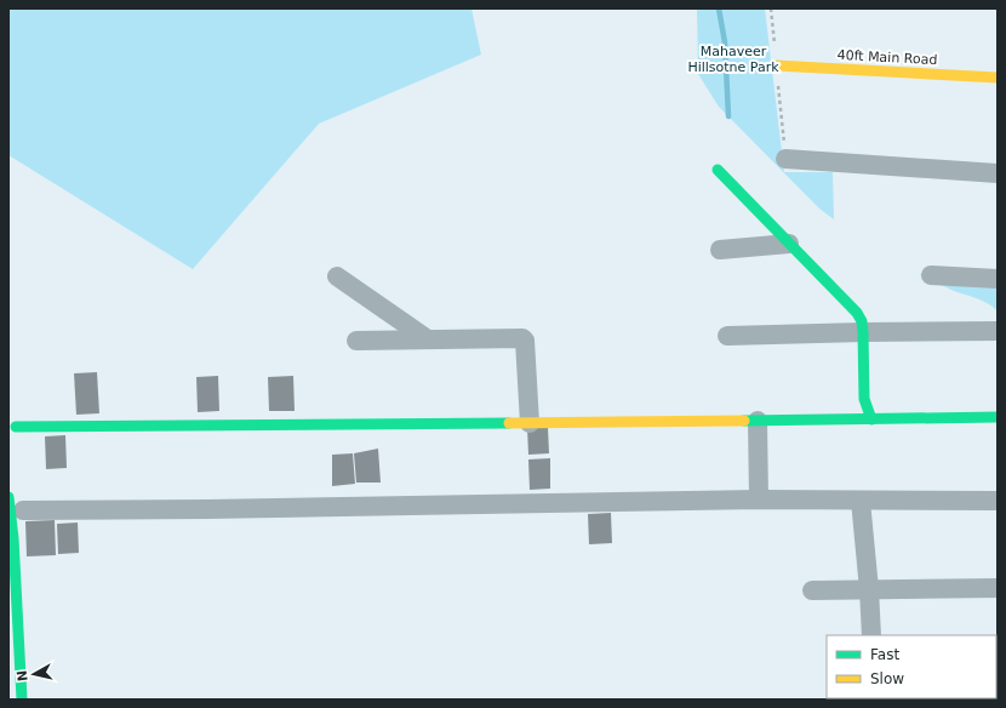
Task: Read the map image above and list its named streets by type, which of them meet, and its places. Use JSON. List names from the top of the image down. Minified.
{"streets":{"street":["40ft Main Road"]},"parks":["Mahaveer Hillsotne Park"],"legend":["Fast","Slow"],"north":"left"}
